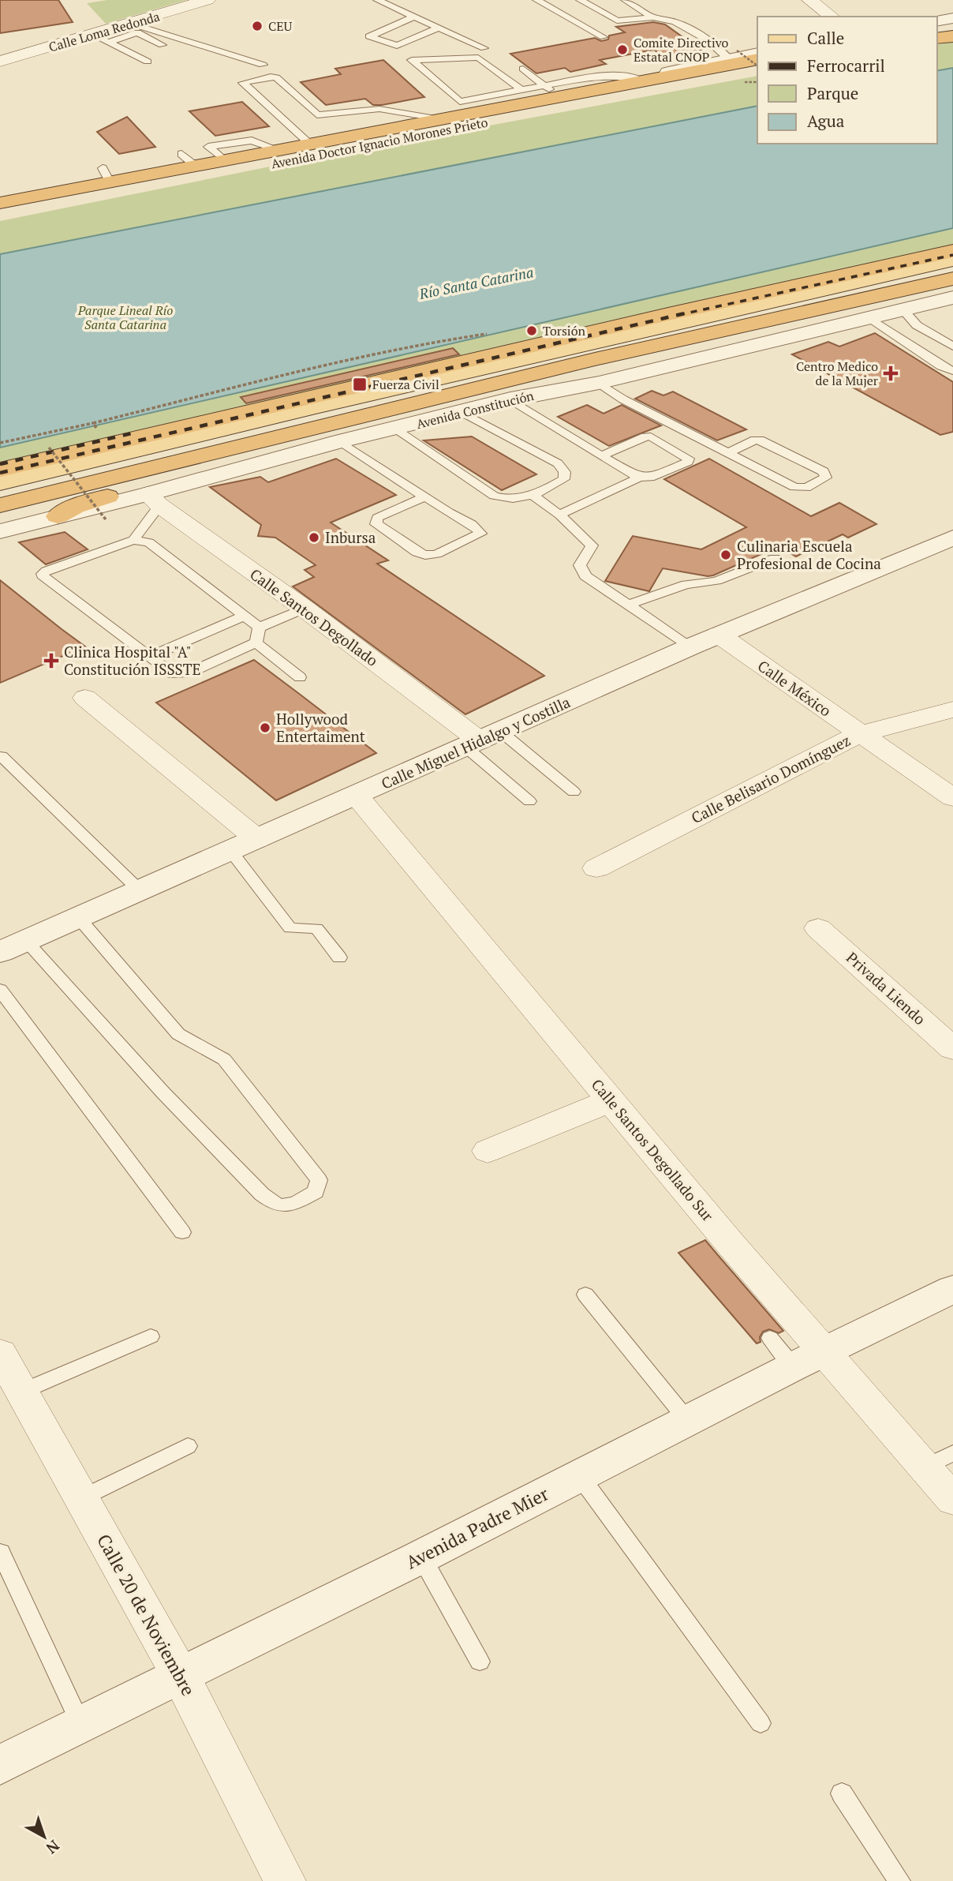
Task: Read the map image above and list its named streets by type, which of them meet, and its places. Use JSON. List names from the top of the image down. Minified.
{"streets":{"highway":["Avenida Doctor Ignacio Morones Prieto","Avenida Constitución"],"street":["Calle Loma Redonda","Calle Santos Degollado","Calle México","Calle Miguel Hidalgo y Costilla","Calle Belisario Domínguez","Privada Liendo","Calle Santos Degollado Sur","Avenida Padre Mier","Calle 20 de Noviembre"]},"crossings":[["Avenida Constitución","Calle Santos Degollado"],["Calle Santos Degollado","Calle Miguel Hidalgo y Costilla"],["Calle México","Calle Miguel Hidalgo y Costilla"],["Calle México","Calle Belisario Domínguez"],["Calle Miguel Hidalgo y Costilla","Calle Santos Degollado Sur"],["Calle Santos Degollado Sur","Avenida Padre Mier"],["Avenida Padre Mier","Calle 20 de Noviembre"]],"water":["Río Santa Catarina"],"parks":["Parque Lineal Río Santa Catarina"],"places":{"other":["CEU","Comite Directivo Estatal CNOP","Torsión","Inbursa","Culinaria Escuela Profesional de Cocina","Hollywood Entertaiment"],"health":["Centro Medico de la Mujer","Clinica Hospital \"A\" Constitución ISSSTE"],"transit":["Fuerza Civil"]},"legend":["Calle","Ferrocarril","Parque","Agua"],"north":"bottom right"}
